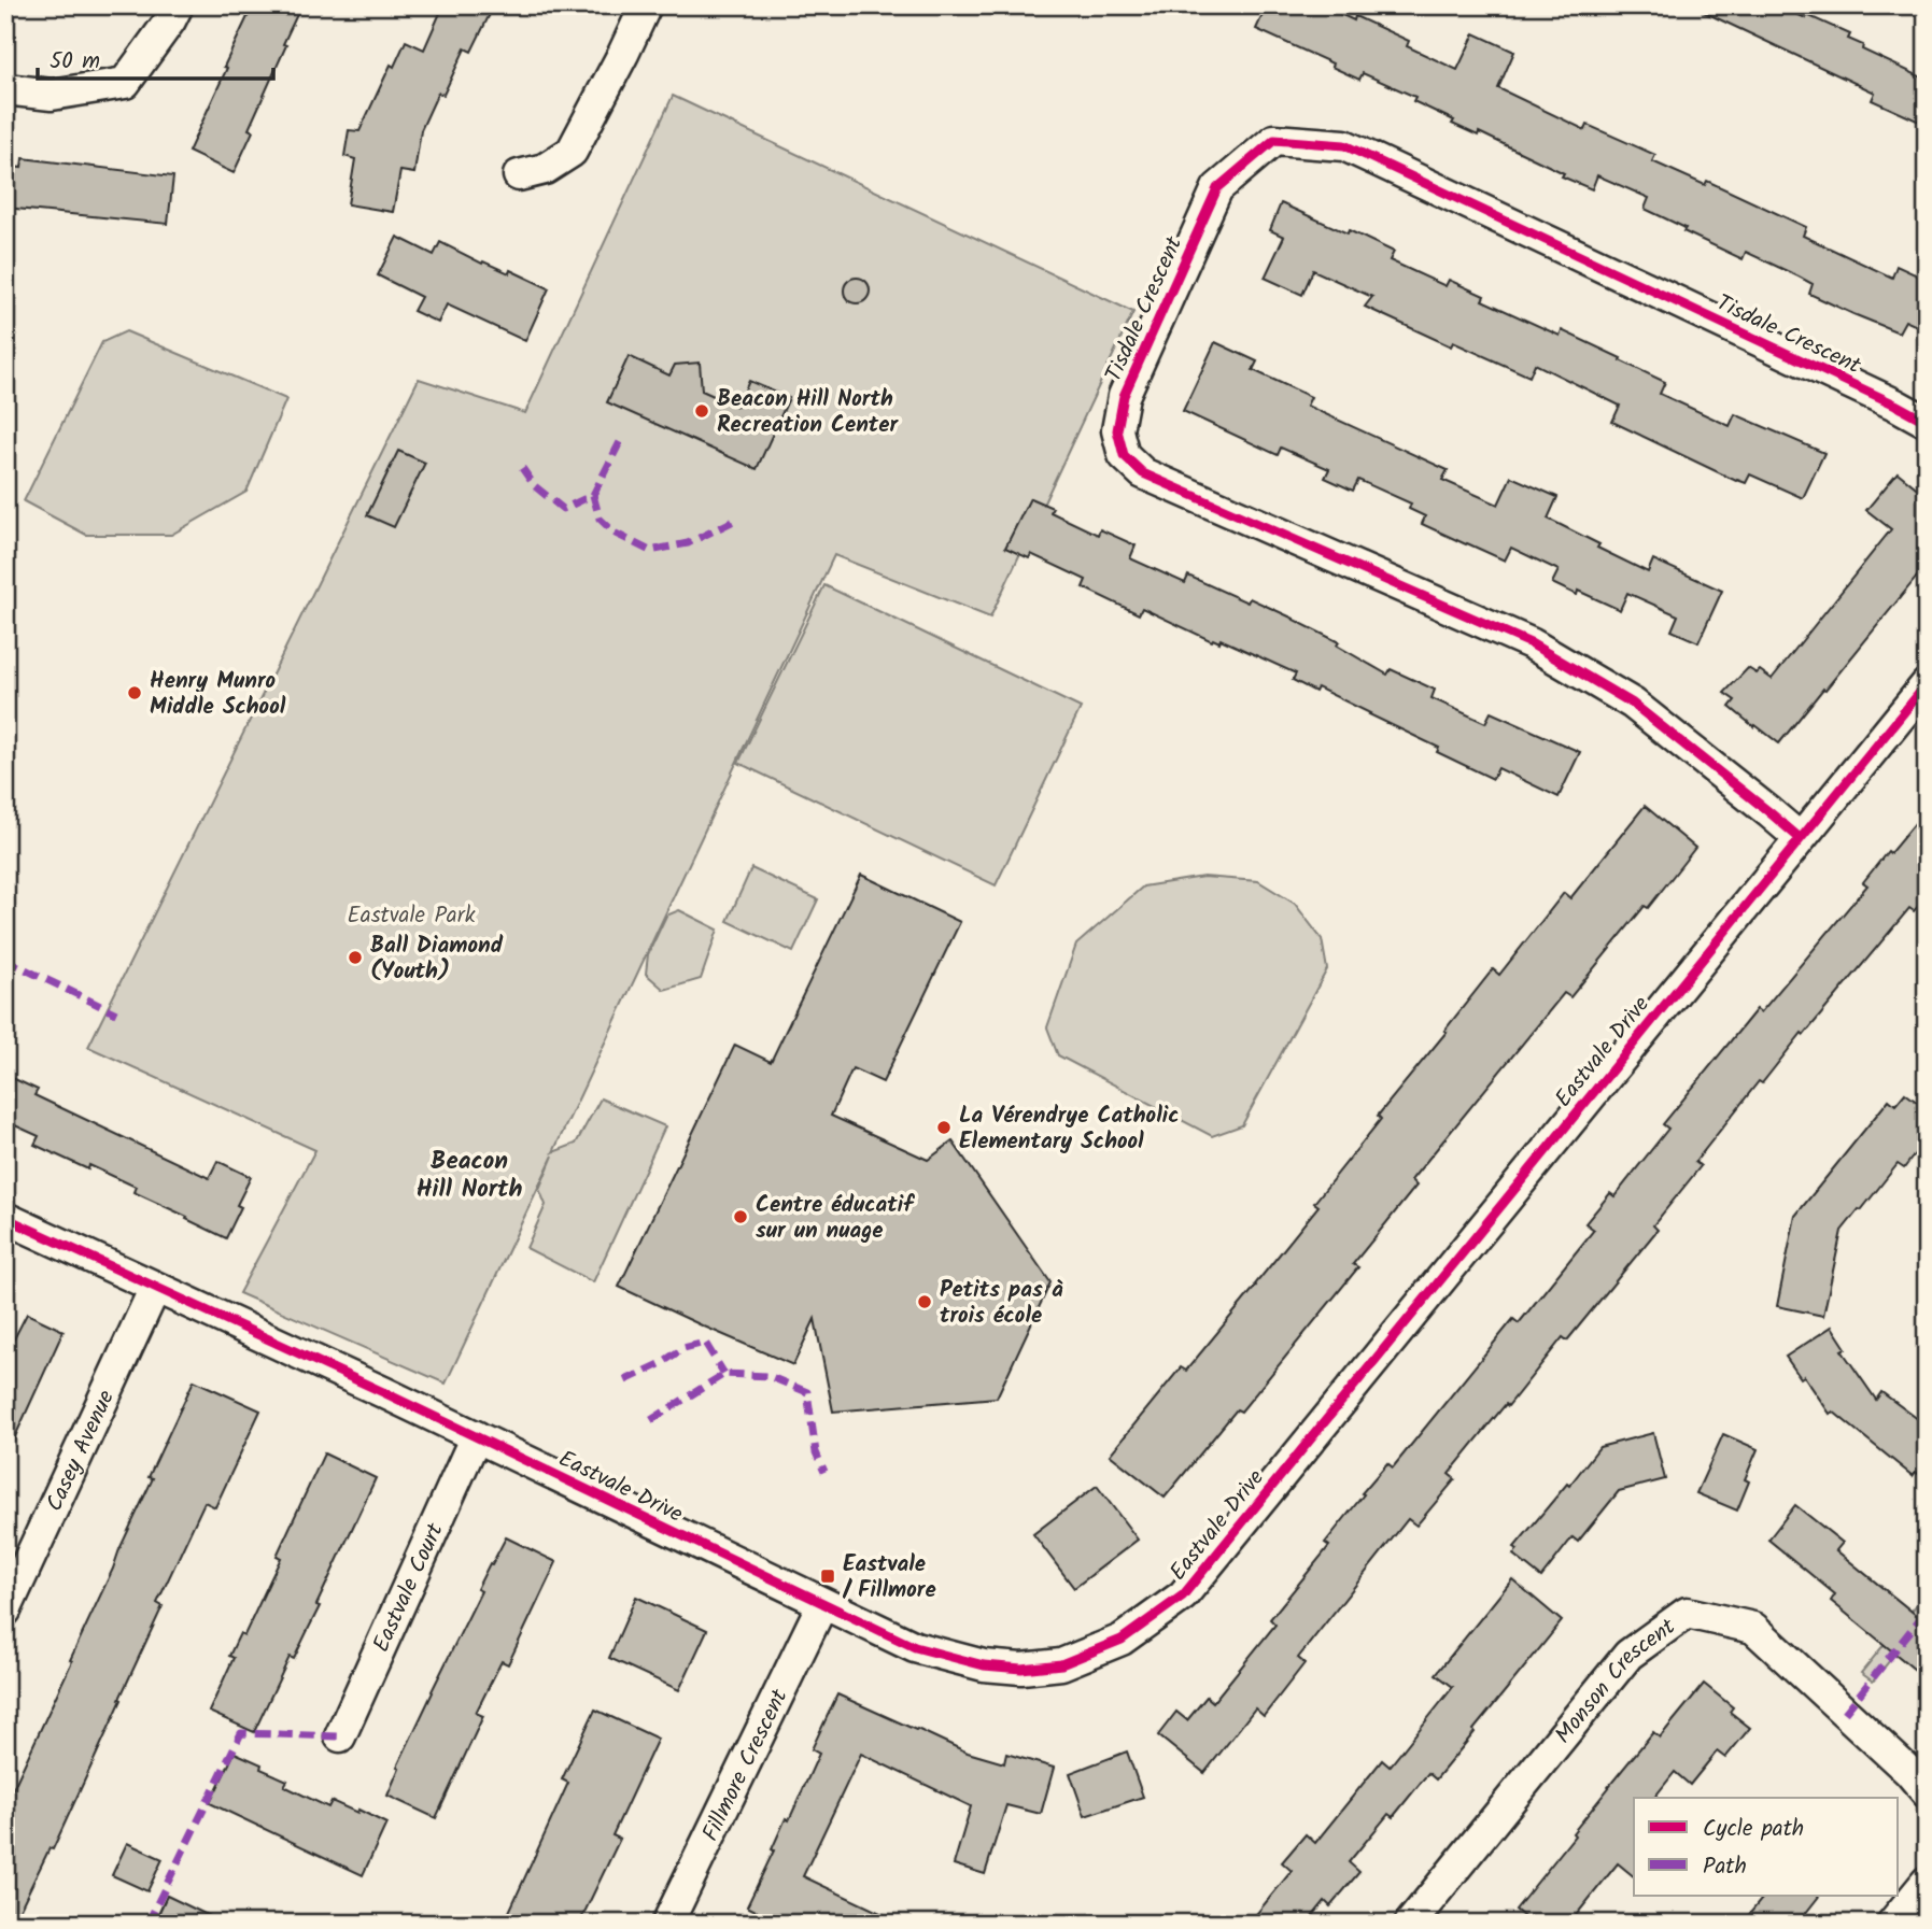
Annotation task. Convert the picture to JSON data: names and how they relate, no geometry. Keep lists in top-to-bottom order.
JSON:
{
  "streets": {
    "street": [
      "Tisdale Crescent",
      "Eastvale Drive",
      "Casey Avenue",
      "Eastvale Court",
      "Monson Crescent",
      "Fillmore Crescent"
    ]
  },
  "crossings": [
    ["Tisdale Crescent", "Eastvale Drive"],
    ["Eastvale Drive", "Casey Avenue"],
    ["Eastvale Drive", "Eastvale Court"],
    ["Eastvale Drive", "Fillmore Crescent"]
  ],
  "districts": ["Beacon Hill North"],
  "parks": ["Eastvale Park"],
  "places": {
    "other": [
      "Beacon Hill North Recreation Center",
      "Henry Munro Middle School",
      "Ball Diamond (Youth)",
      "La Vérendrye Catholic Elementary School",
      "Centre éducatif sur un nuage",
      "Petits pas à trois école"
    ],
    "transit": ["Eastvale / Fillmore"]
  },
  "legend": ["Cycle path", "Path"],
  "scale_bar": "50 m"
}
